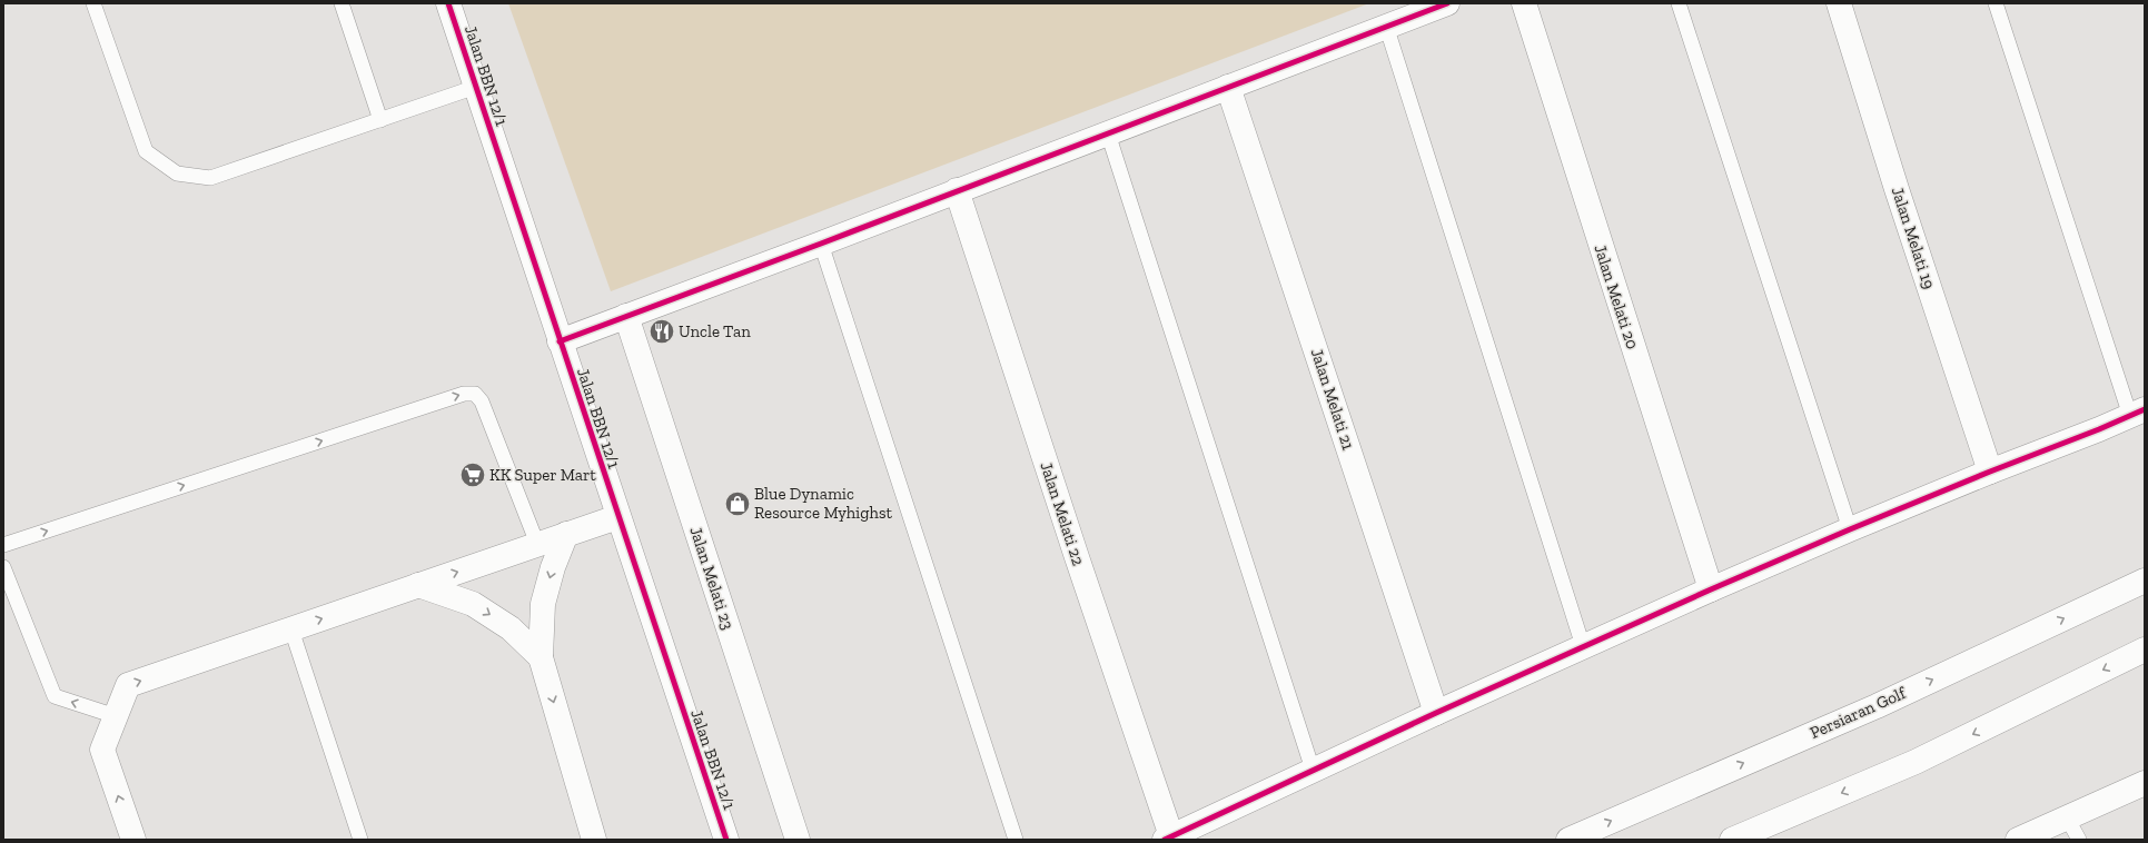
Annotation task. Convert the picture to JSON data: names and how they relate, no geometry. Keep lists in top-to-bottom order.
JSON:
{
  "streets": {
    "street": [
      "Jalan BBN 12/1",
      "Jalan Melati 19",
      "Jalan Melati 20",
      "Jalan Melati 21",
      "Jalan Melati 22",
      "Jalan Melati 23",
      "Persiaran Golf"
    ]
  },
  "places": {
    "restaurant": ["Uncle Tan"],
    "supermarket": ["KK Super Mart"],
    "shop": ["Blue Dynamic Resource Myhighst"]
  }
}
